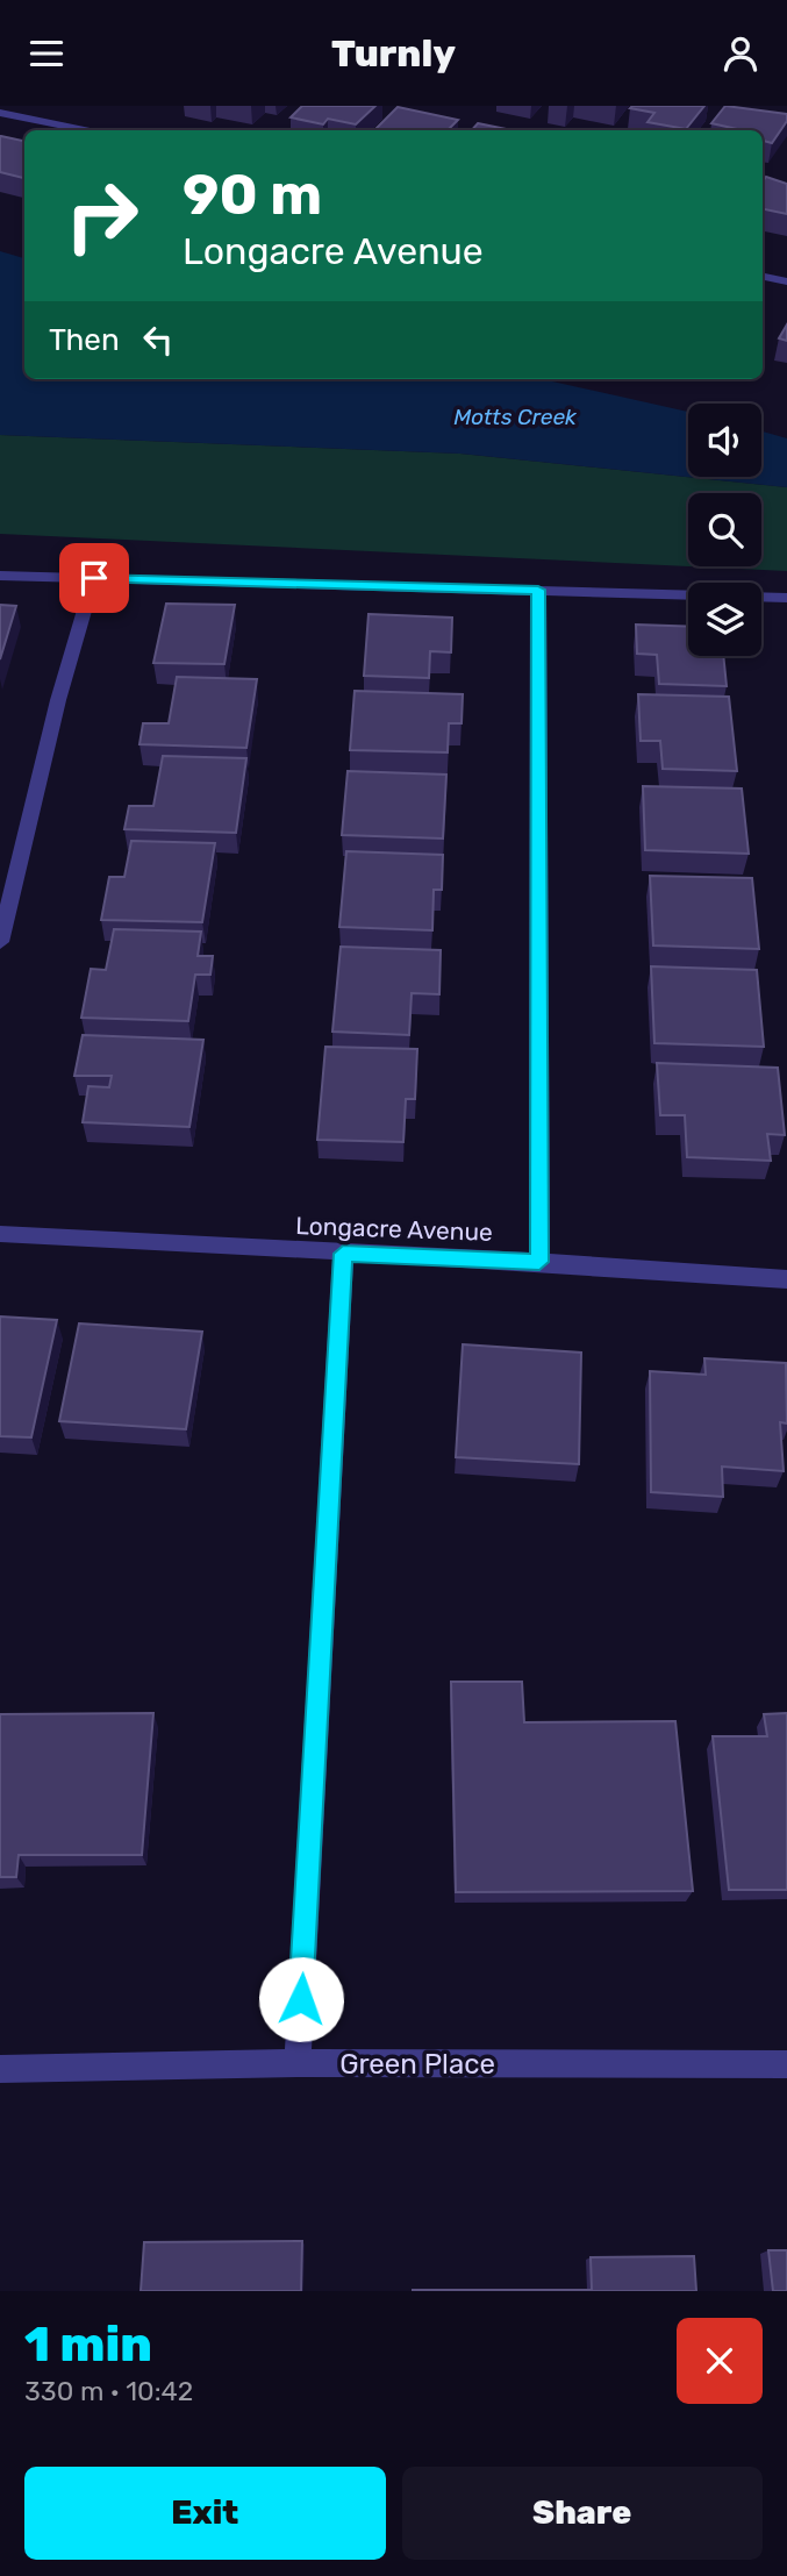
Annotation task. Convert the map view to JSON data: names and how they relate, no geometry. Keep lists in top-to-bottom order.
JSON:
{
  "streets": {
    "street": ["Longacre Avenue", "Green Place"]
  },
  "water": ["Motts Creek"],
  "page": {
    "header": "Turnly",
    "turn": ["90 m", "Longacre Avenue"],
    "then": "Then",
    "heading": ["1 min", "330 m · 10:42"],
    "buttons": ["Exit", "Share"]
  }
}
